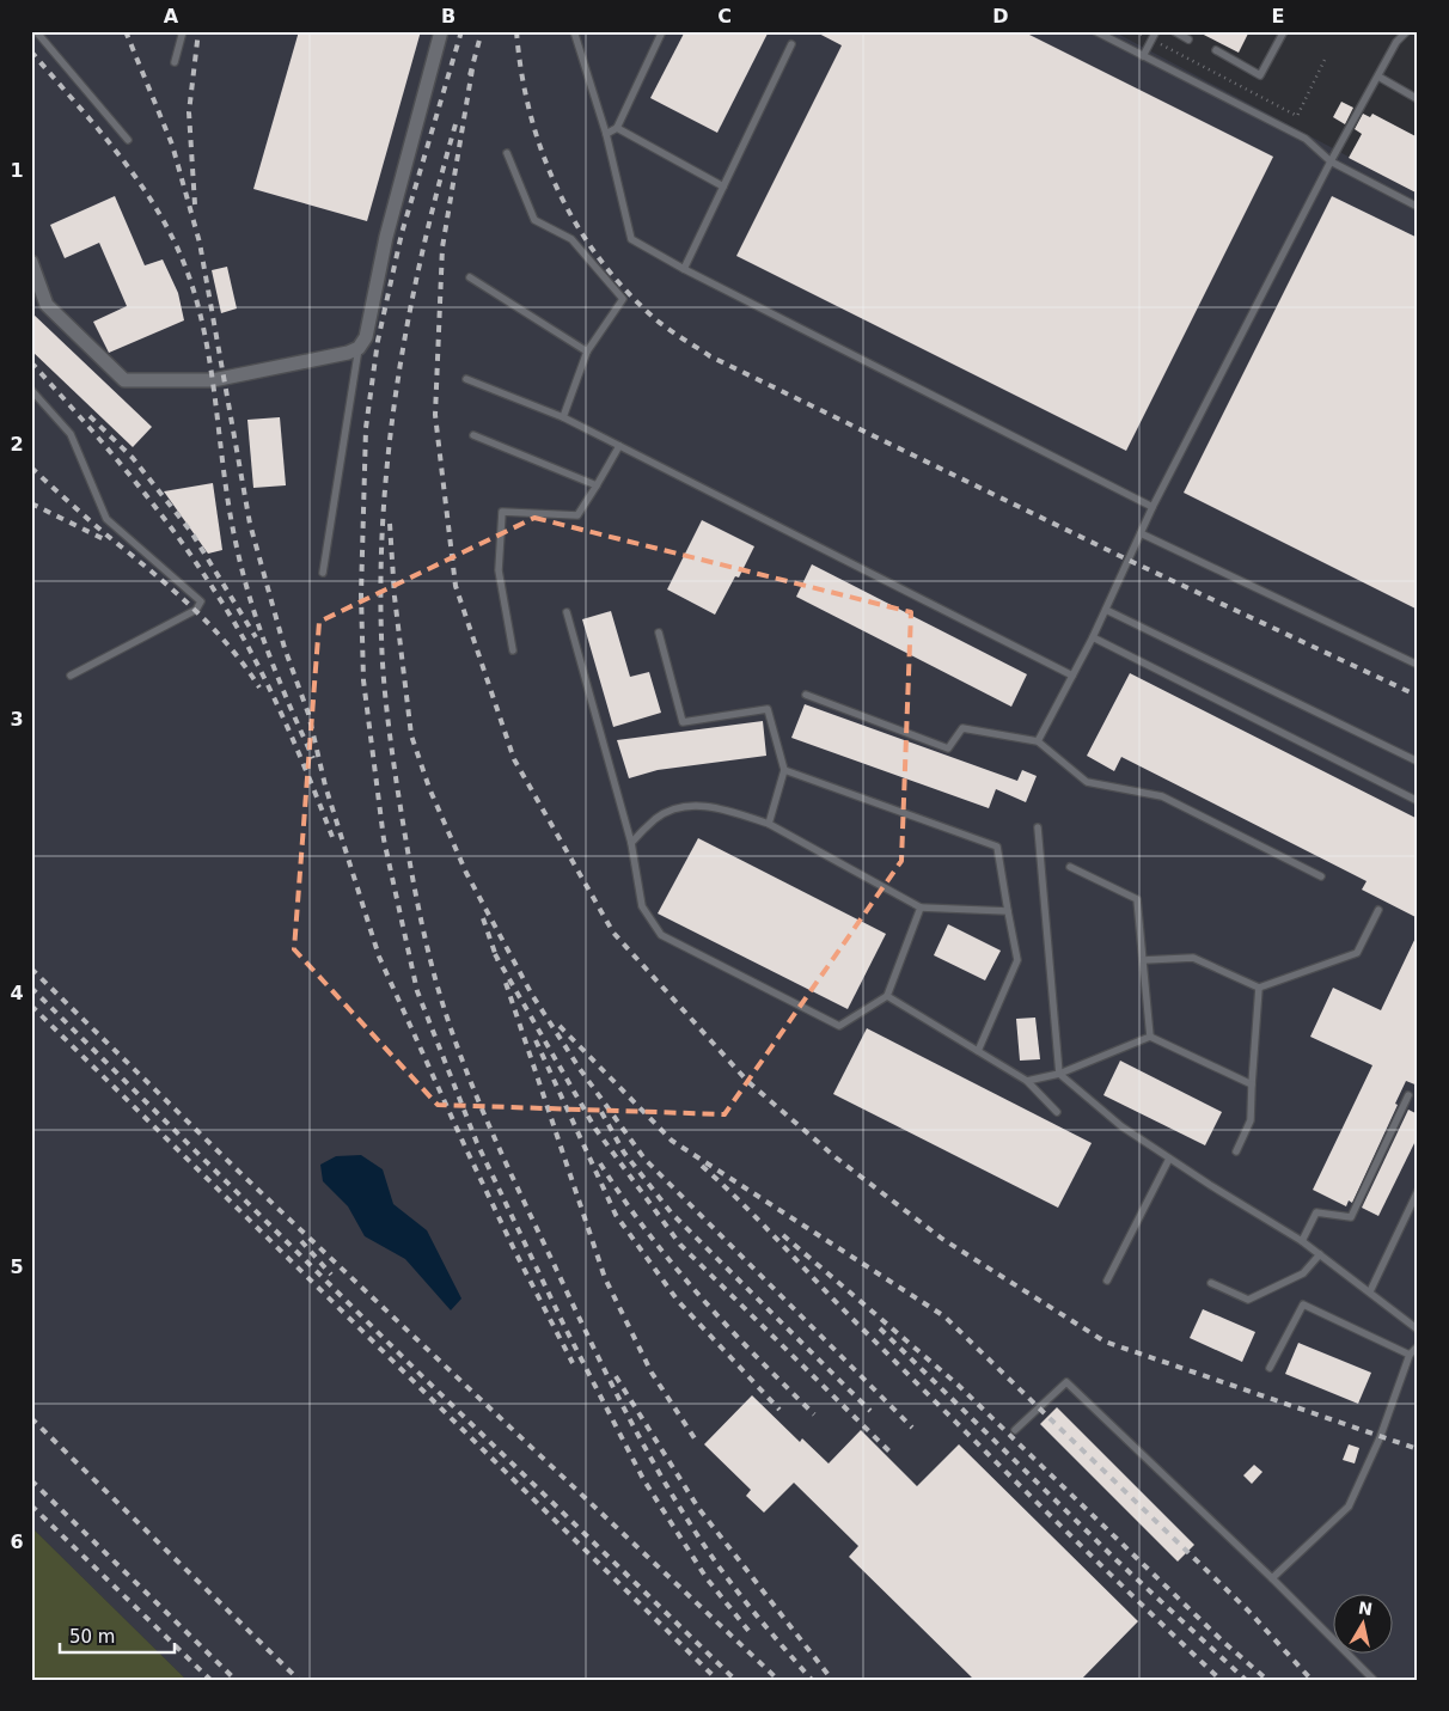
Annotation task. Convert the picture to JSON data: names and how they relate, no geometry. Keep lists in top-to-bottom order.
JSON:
{
  "scale_bar": "50 m",
  "north": "top",
  "grid": {
    "columns": [
      "A",
      "B",
      "C",
      "D",
      "E"
    ],
    "rows": [
      "1",
      "2",
      "3",
      "4",
      "5",
      "6"
    ]
  }
}
